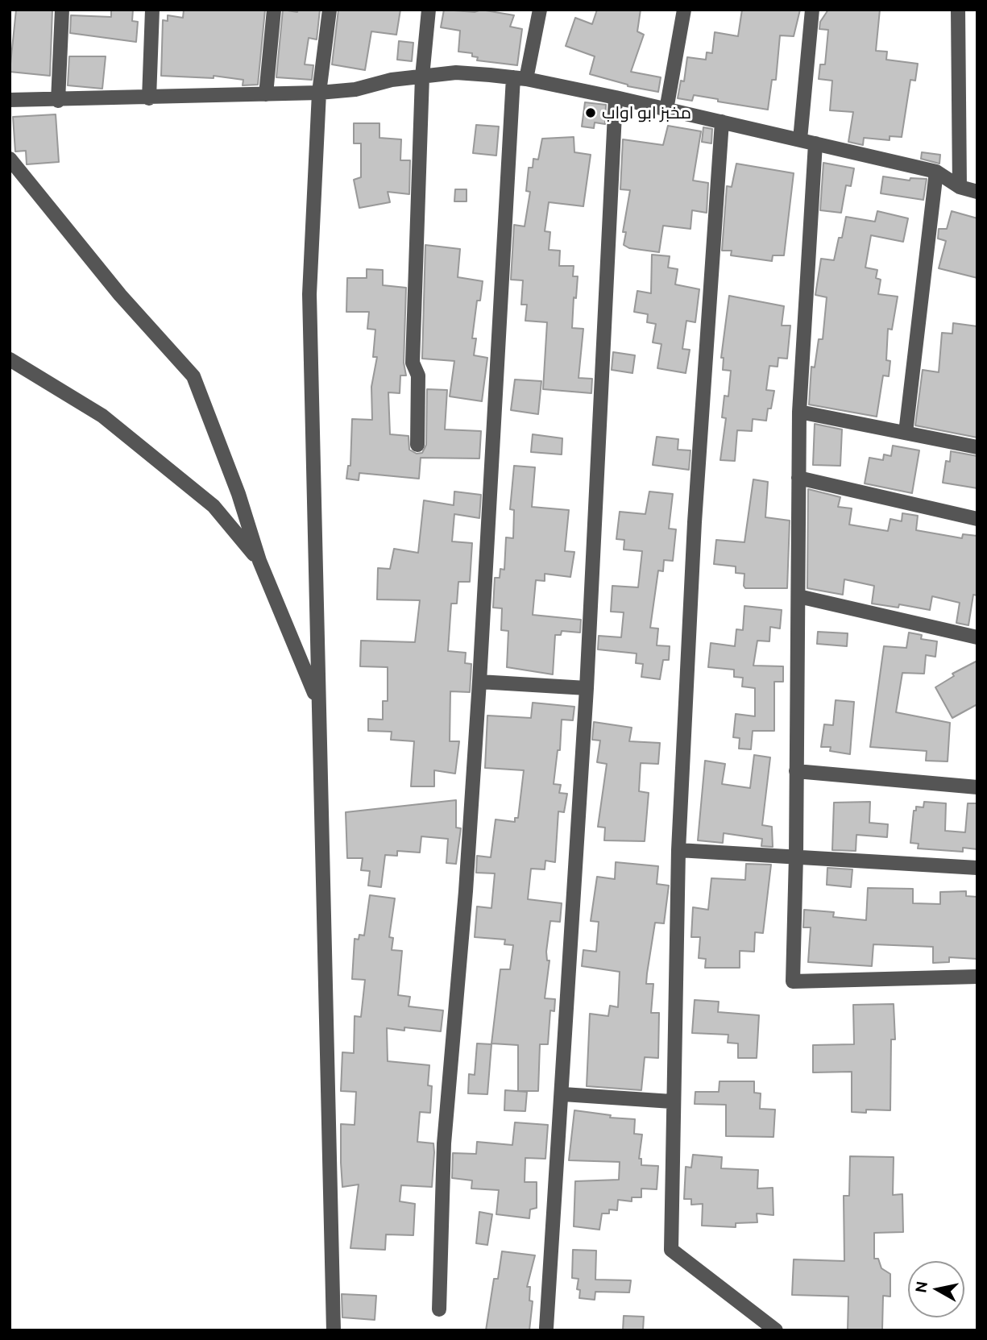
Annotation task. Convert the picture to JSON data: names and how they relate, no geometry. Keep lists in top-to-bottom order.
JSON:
{
  "places": ["مخبز ابو اواب"],
  "north": "left"
}
